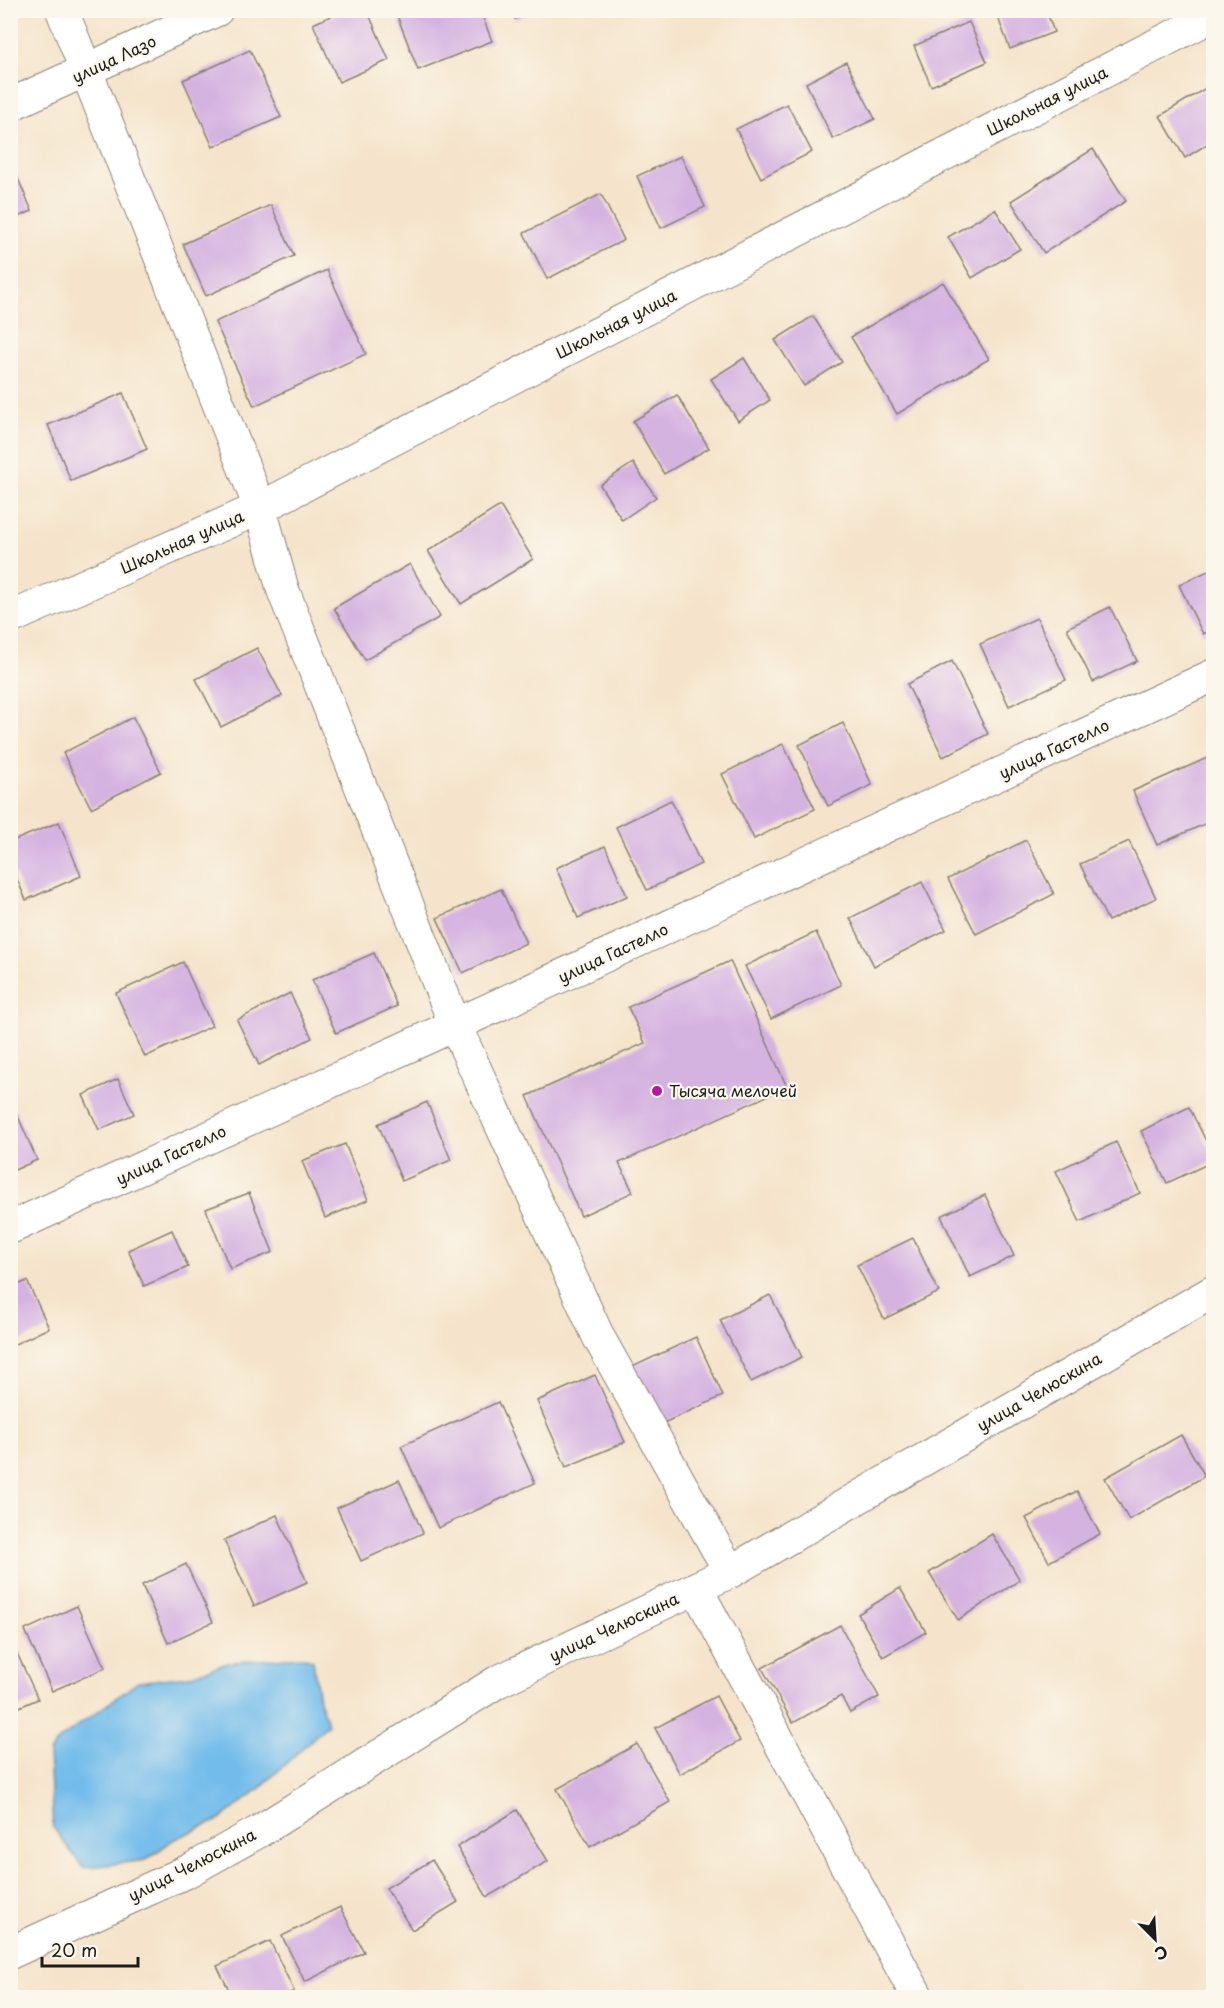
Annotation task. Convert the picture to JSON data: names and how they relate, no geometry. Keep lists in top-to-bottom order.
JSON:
{
  "streets": {
    "street": [
      "улица Лазо",
      "Школьная улица",
      "улица Гастелло",
      "улица Челюскина"
    ]
  },
  "places": ["Тысяча мелочей"],
  "scale_bar": "20 m",
  "north": "bottom right"
}
